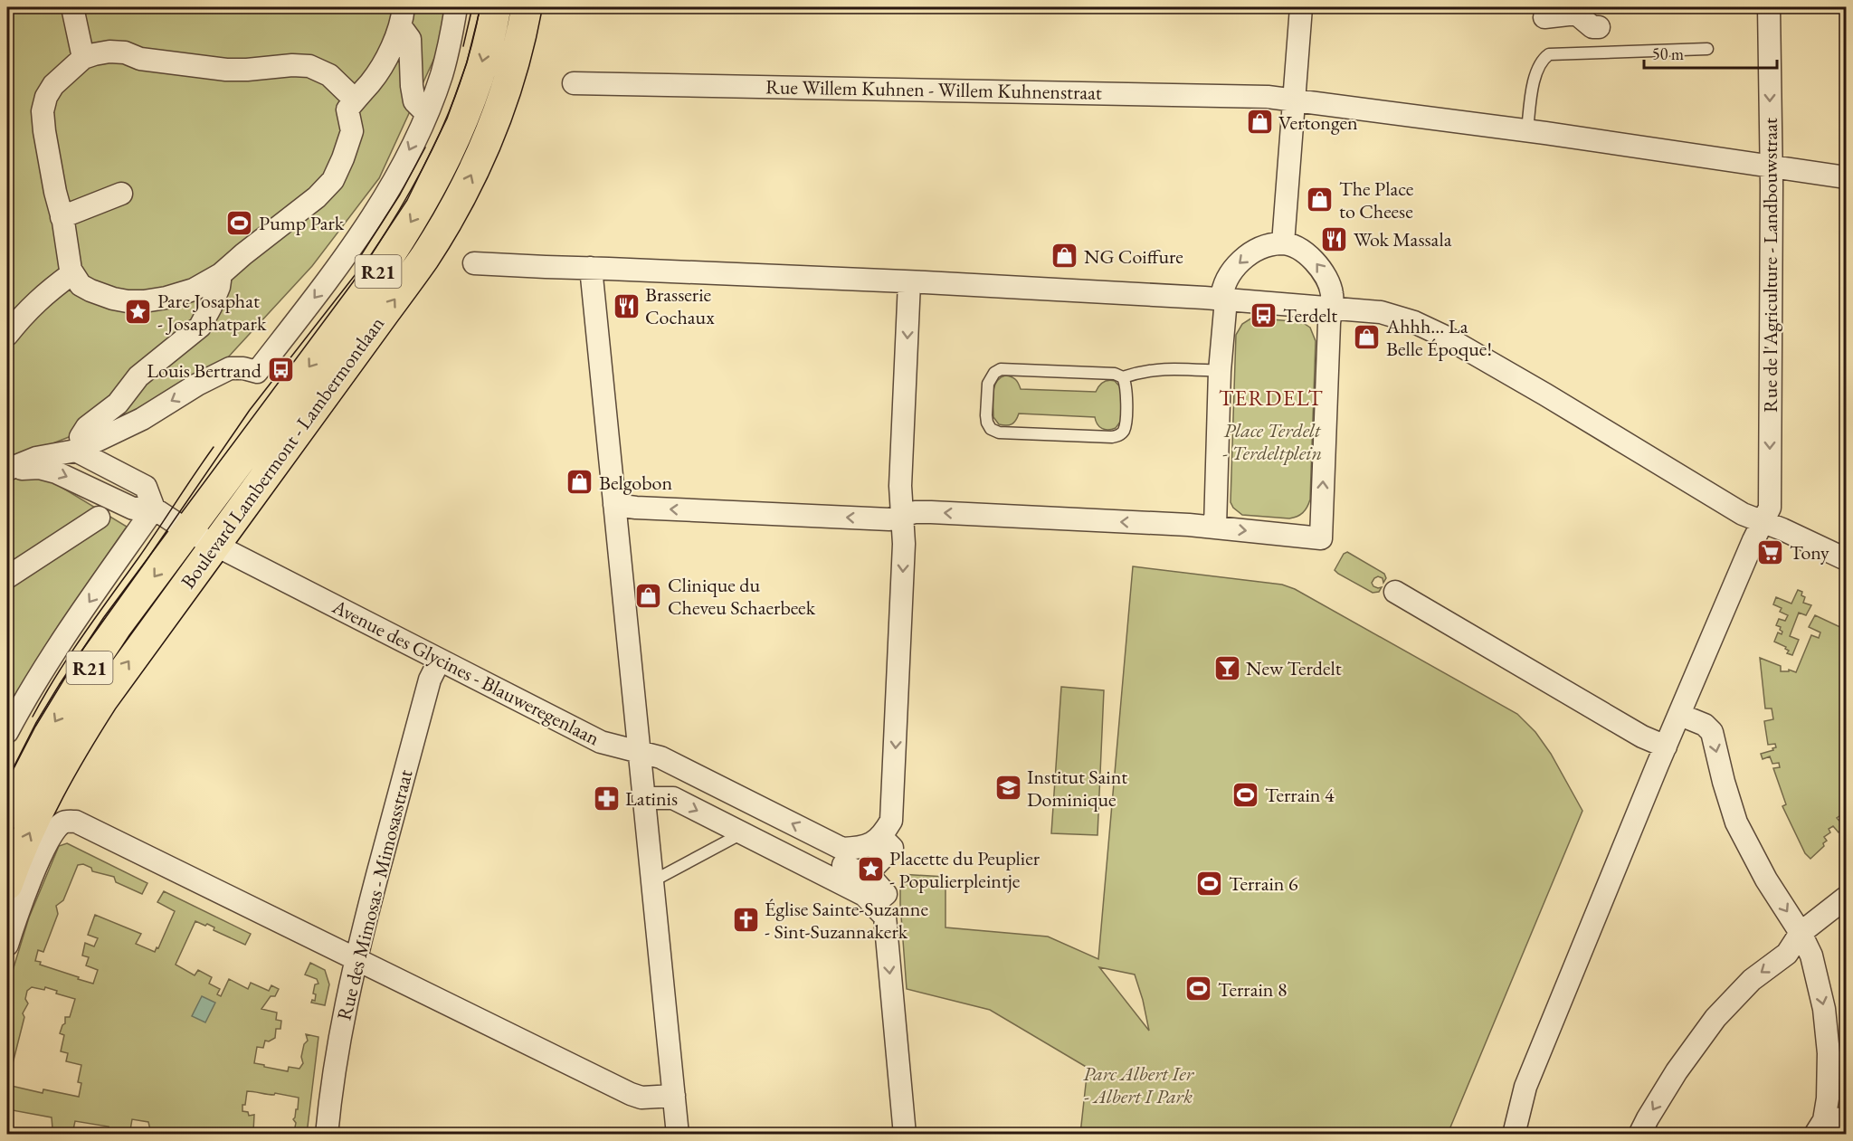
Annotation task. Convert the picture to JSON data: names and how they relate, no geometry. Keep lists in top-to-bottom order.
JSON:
{
  "streets": {
    "main road": ["R21", "Boulevard Lambermont - Lambermontlaan"],
    "street": [
      "Rue Willem Kuhnen - Willem Kuhnenstraat",
      "Rue de l'Agriculture - Landbouwstraat",
      "Avenue des Glycines - Blauweregenlaan",
      "Rue des Mimosas - Mimosasstraat"
    ]
  },
  "crossings": [
    ["Rue Willem Kuhnen - Willem Kuhnenstraat", "Rue de l'Agriculture - Landbouwstraat"],
    ["Boulevard Lambermont - Lambermontlaan", "Avenue des Glycines - Blauweregenlaan"],
    ["Avenue des Glycines - Blauweregenlaan", "Rue des Mimosas - Mimosasstraat"]
  ],
  "one_way": ["Rue de l'Agriculture - Landbouwstraat"],
  "districts": ["TERDELT"],
  "parks": ["Place Terdelt - Terdeltplein", "Parc Albert Ier - Albert I Park"],
  "places": {
    "shop": [
      "Vertongen",
      "The Place to Cheese",
      "NG Coiffure",
      "Ahhh... La Belle Époque!",
      "Belgobon",
      "Clinique du Cheveu Schaerbeek"
    ],
    "sports": [
      "Pump Park",
      "Terrain 4",
      "Terrain 6",
      "Terrain 8"
    ],
    "restaurant": ["Wok Massala", "Brasserie Cochaux"],
    "place": ["Parc Josaphat - Josaphatpark", "Placette du Peuplier - Populierpleintje"],
    "bus stop": ["Terdelt", "Louis Bertrand"],
    "supermarket": ["Tony"],
    "bar": ["New Terdelt"],
    "school or university": ["Institut Saint Dominique"],
    "pharmacy": ["Latinis"],
    "church": ["Église Sainte-Suzanne - Sint-Suzannakerk"]
  },
  "scale_bar": "50 m"
}
